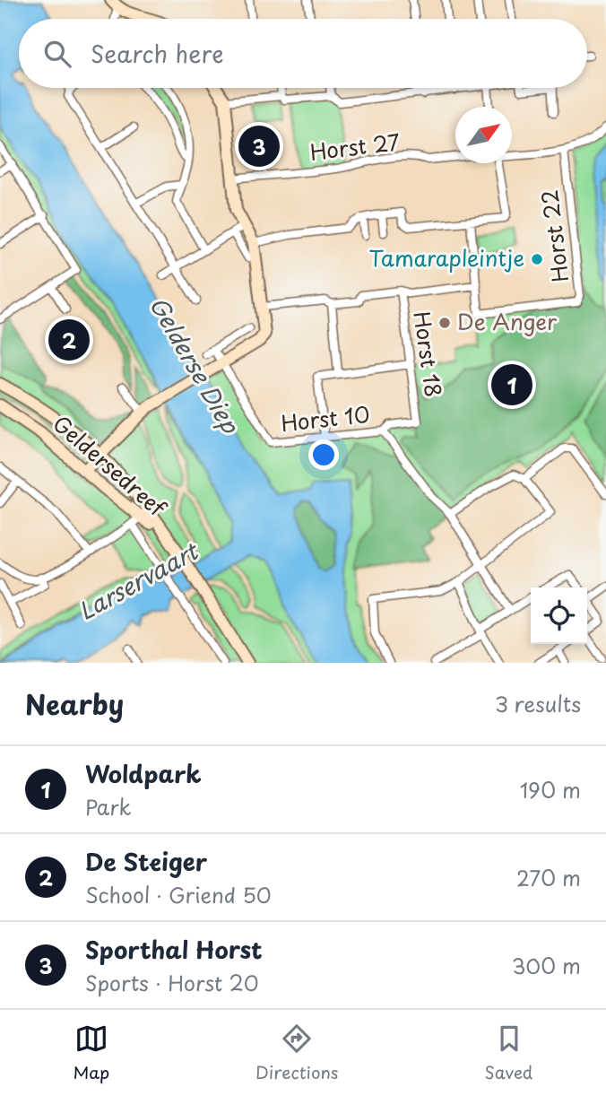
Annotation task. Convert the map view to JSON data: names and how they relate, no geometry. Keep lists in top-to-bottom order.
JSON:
{
  "streets": {
    "main road": ["Geldersedreef"],
    "street": [
      "Horst 27",
      "Horst 22",
      "Horst 18",
      "Horst 10"
    ]
  },
  "crossings": [
    ["Horst 18", "Horst 10"]
  ],
  "water": ["Gelderse Diep", "Larservaart"],
  "places": ["Tamarapleintje", "De Anger"],
  "north": "top right",
  "page": {
    "search": "Search here",
    "pins": ["3", "2", "1"],
    "heading": ["Nearby", "3 results"],
    "list": [
      {
        "mark": "1",
        "name": "Woldpark",
        "note": "Park",
        "value": "190 m"
      },
      {
        "mark": "2",
        "name": "De Steiger",
        "note": "School · Griend 50",
        "value": "270 m"
      },
      {
        "mark": "3",
        "name": "Sporthal Horst",
        "note": "Sports · Horst 20",
        "value": "300 m"
      }
    ],
    "nav": ["Map", "Directions", "Saved"]
  }
}
